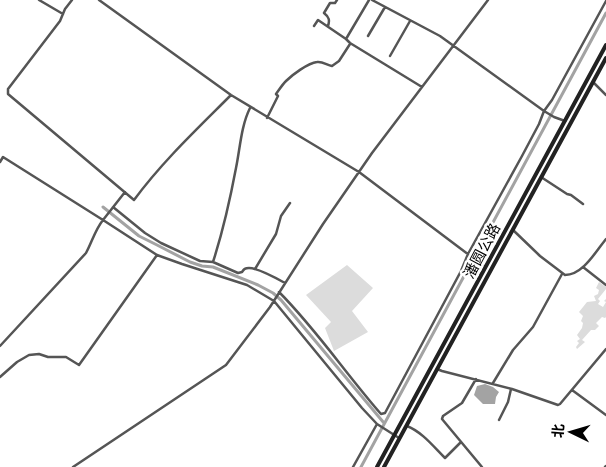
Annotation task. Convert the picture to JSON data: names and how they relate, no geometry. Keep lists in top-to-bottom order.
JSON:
{
  "streets": {
    "main road": ["潘圆公路"]
  },
  "north": "left"
}
